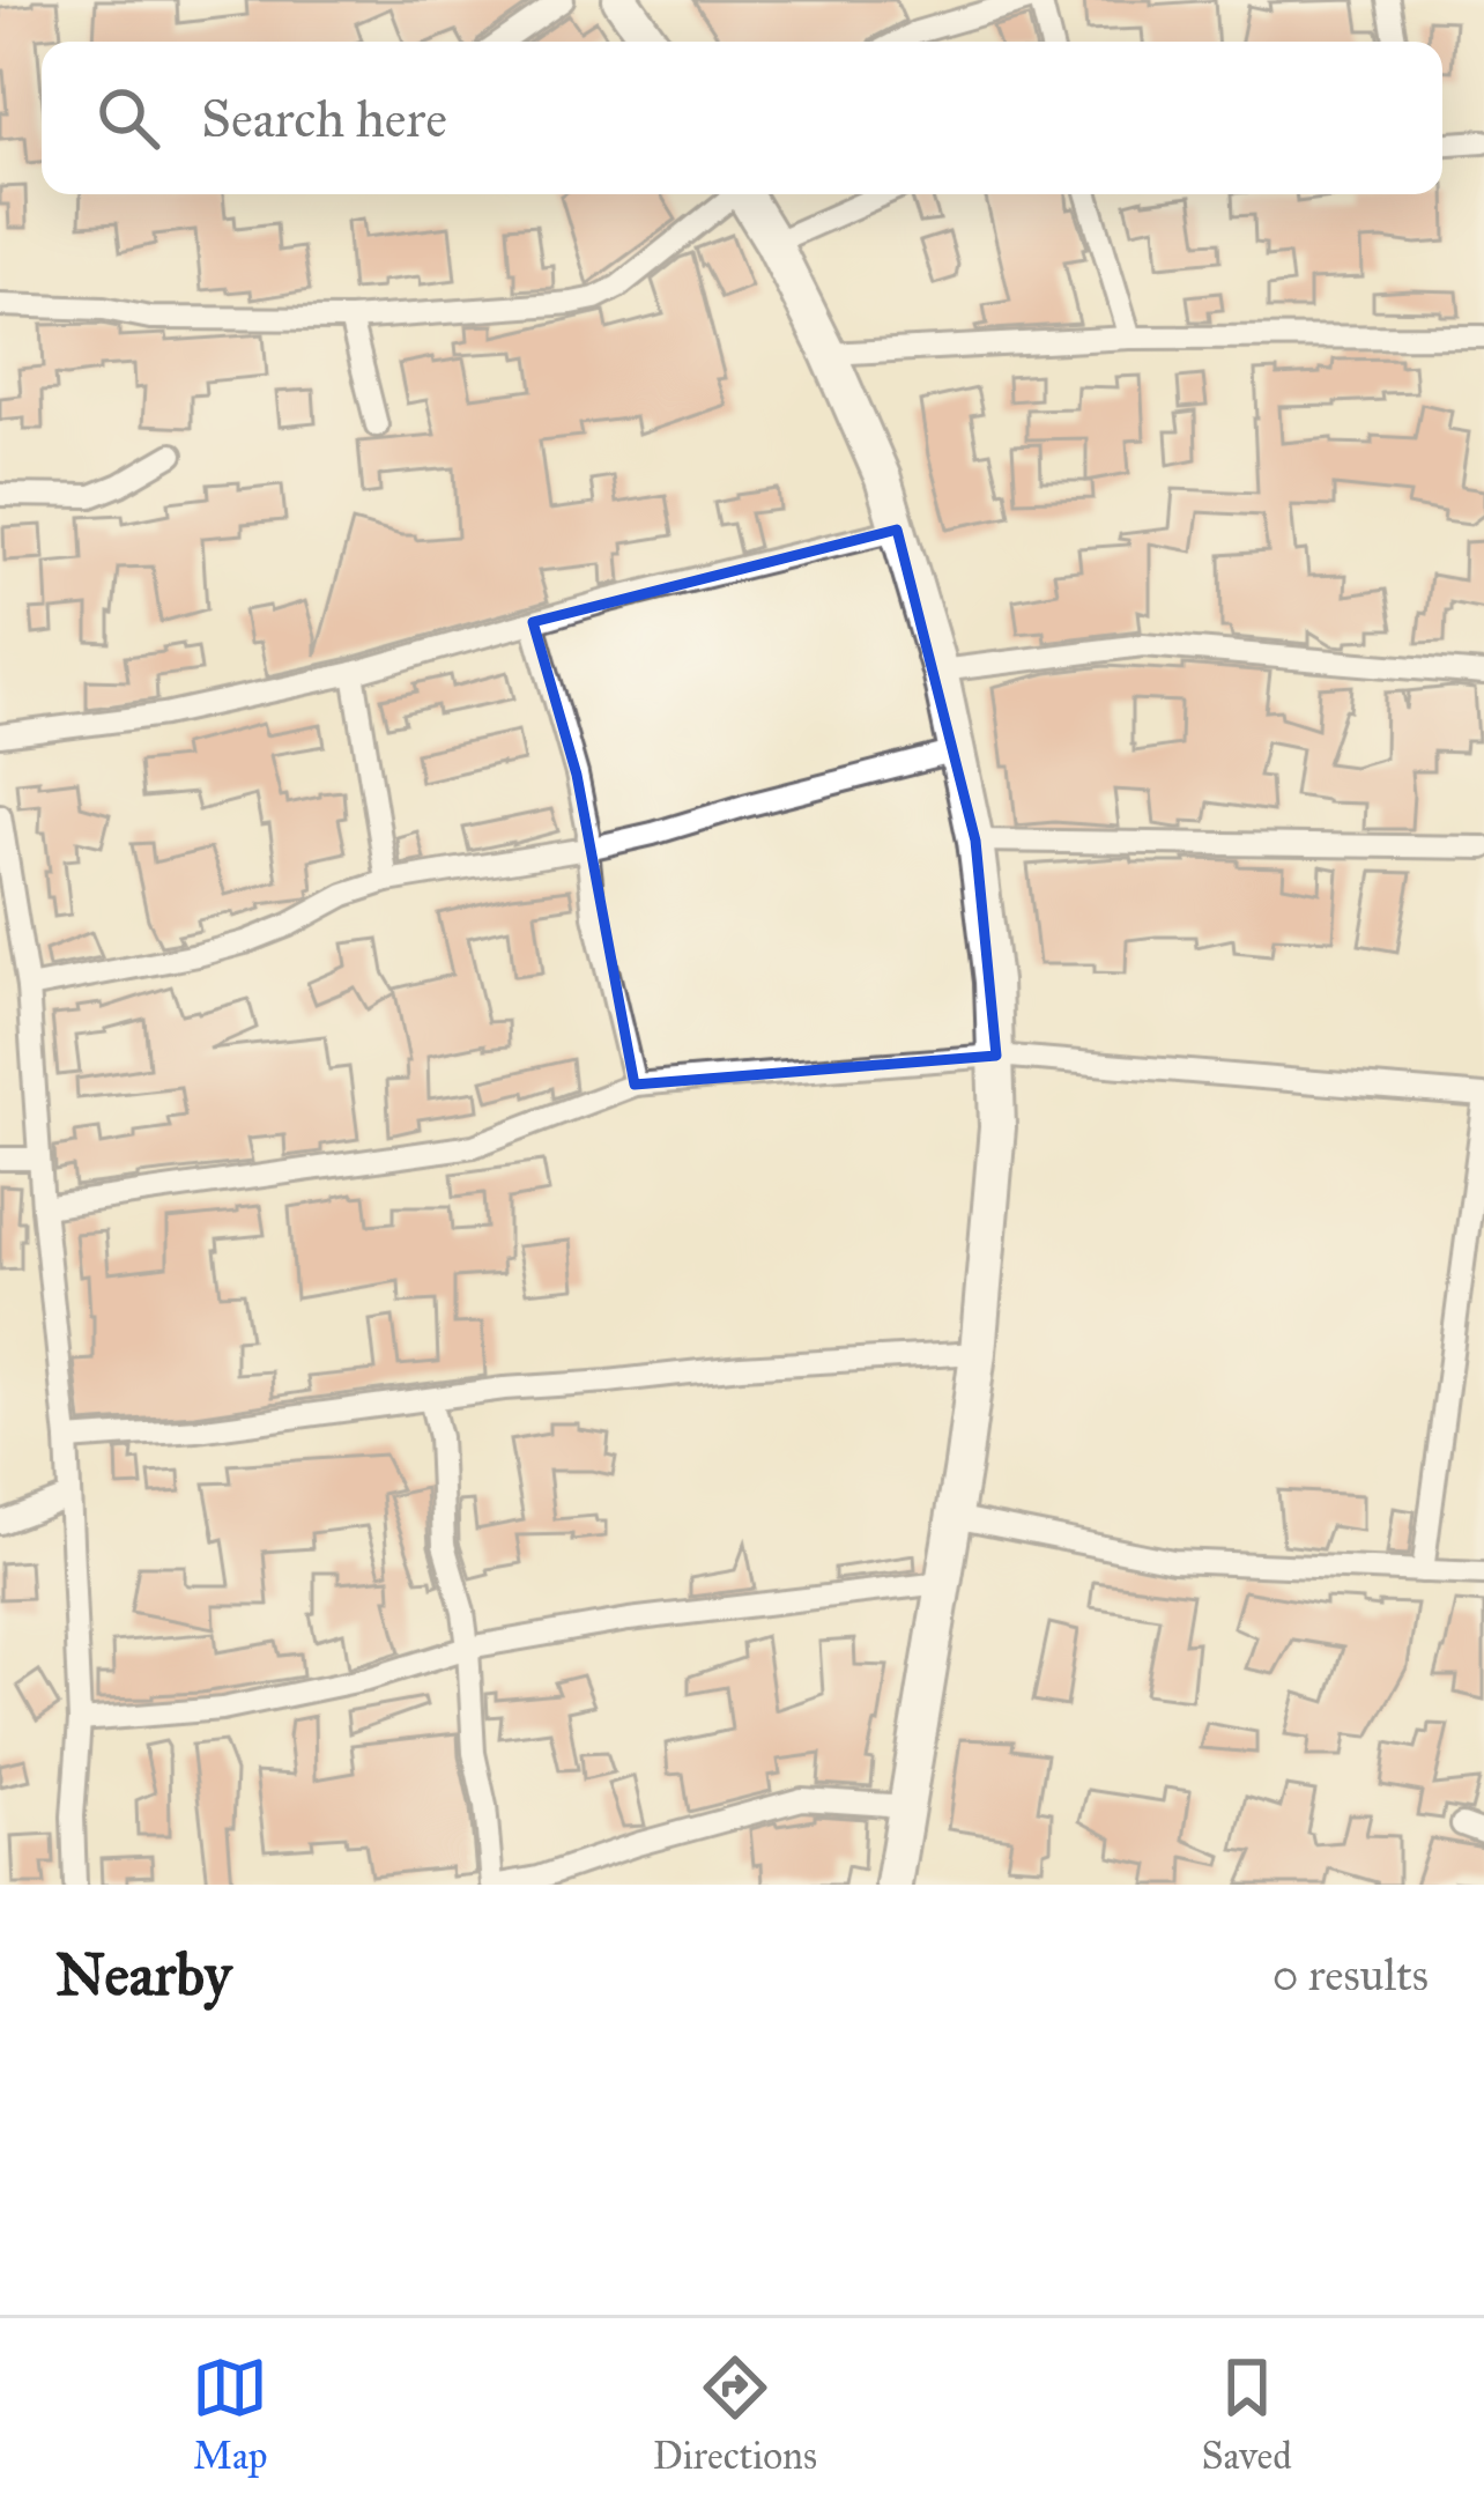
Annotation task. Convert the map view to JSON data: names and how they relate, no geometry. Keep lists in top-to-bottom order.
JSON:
{
  "page": {
    "search": "Search here",
    "heading": ["Nearby", "0 results"],
    "nav": ["Map", "Directions", "Saved"]
  }
}
